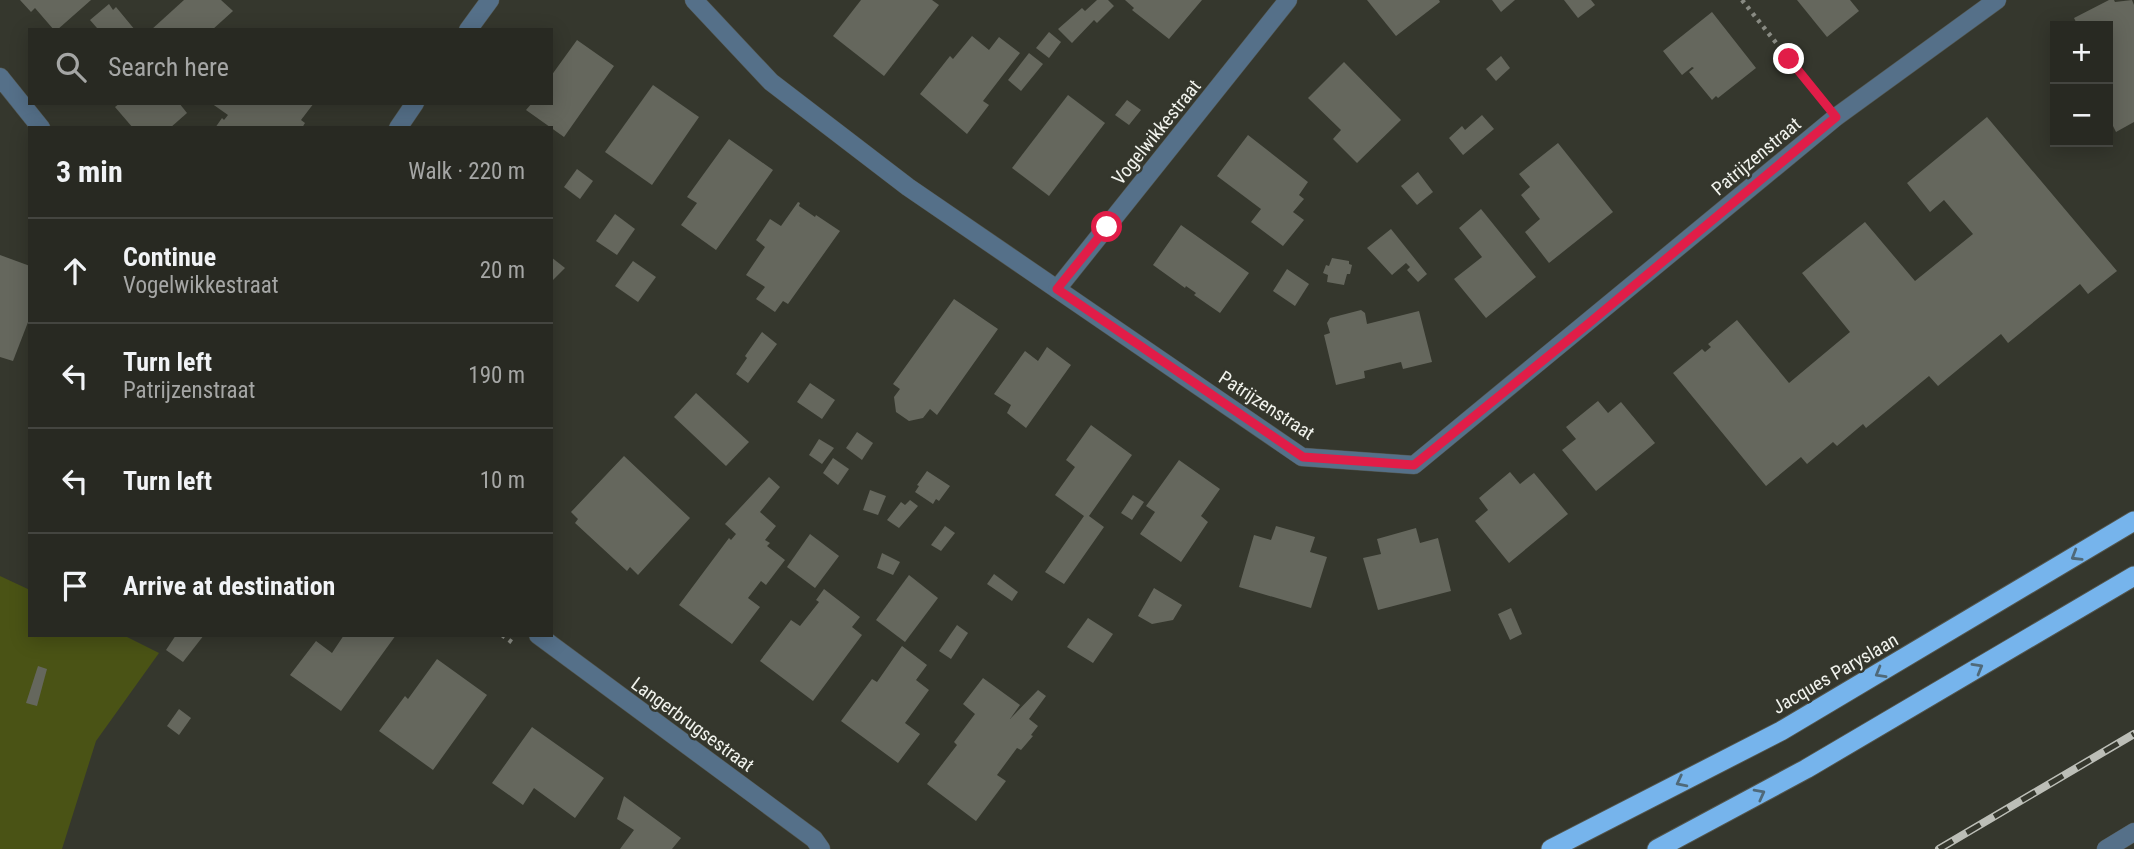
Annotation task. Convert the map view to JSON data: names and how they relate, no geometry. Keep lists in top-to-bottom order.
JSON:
{
  "streets": {
    "highway": ["Jacques Paryslaan"],
    "street": ["Vogelwikkestraat", "Patrijzenstraat", "Langerbrugsestraat"]
  },
  "crossings": [
    ["Vogelwikkestraat", "Patrijzenstraat"]
  ],
  "page": {
    "map_buttons": ["+", "−"],
    "search": "Search here",
    "heading": ["3 min", "Walk · 220 m"],
    "list": [
      ["Continue", "Vogelwikkestraat", "20 m"],
      ["Turn left", "Patrijzenstraat", "190 m"],
      ["Turn left", "10 m"],
      "Arrive at destination"
    ]
  }
}
